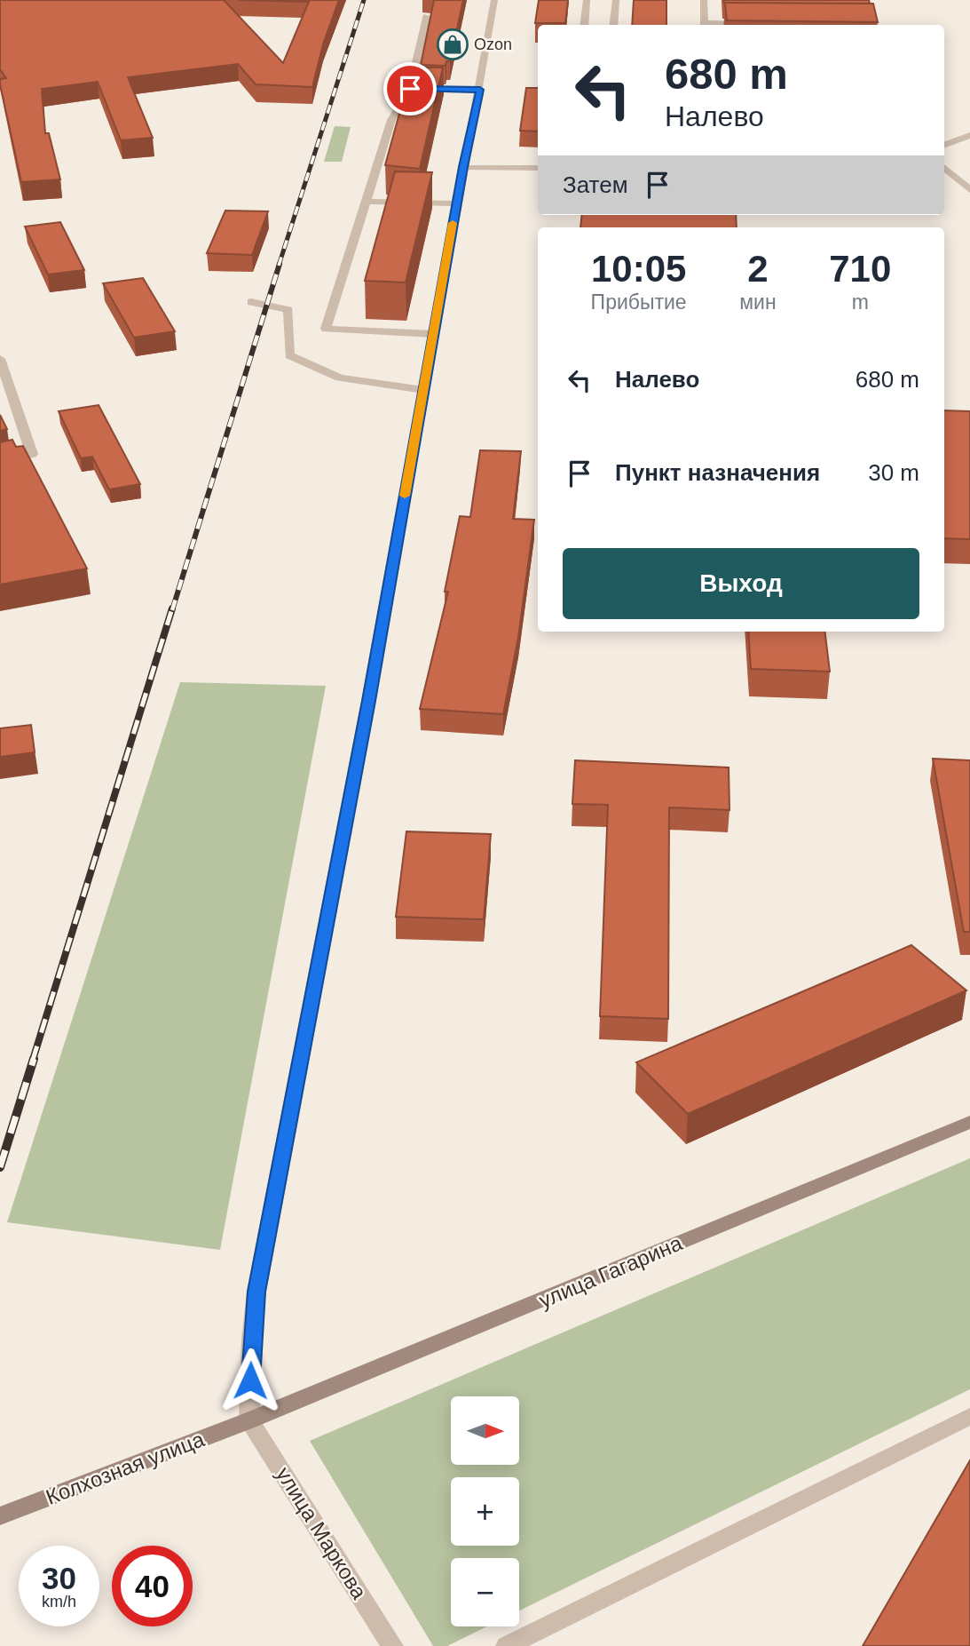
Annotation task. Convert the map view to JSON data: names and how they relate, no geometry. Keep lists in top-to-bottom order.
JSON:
{
  "streets": {
    "main road": ["улица Гагарина", "Колхозная улица"],
    "street": ["улица Маркова"]
  },
  "crossings": [
    ["улица Гагарина", "Колхозная улица"],
    ["улица Гагарина", "улица Маркова"],
    ["Колхозная улица", "улица Маркова"]
  ],
  "places": {
    "shop": ["Ozon"]
  },
  "north": "right",
  "page": {
    "turn": ["680 m", "Налево"],
    "then": "Затем",
    "eta": [
      "10:05",
      "Прибытие",
      "2",
      "мин",
      "710",
      "m"
    ],
    "list": [
      {
        "name": "Налево",
        "value": "680 m"
      },
      {
        "name": "Пункт назначения",
        "value": "30 m"
      }
    ],
    "buttons": "Выход",
    "map_buttons": ["+", "−"],
    "speed": "30 km/h",
    "limit": "40"
  }
}
